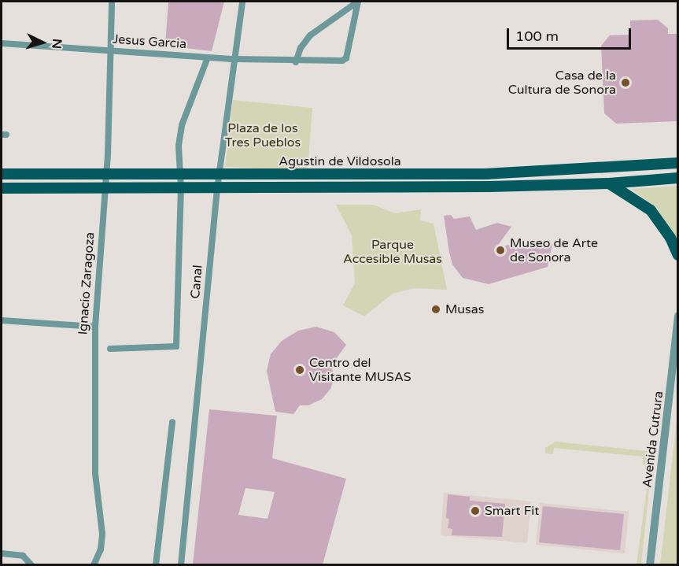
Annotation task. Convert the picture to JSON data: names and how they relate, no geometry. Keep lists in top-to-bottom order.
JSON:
{
  "streets": {
    "main road": ["Agustin de Vildosola"],
    "street": [
      "Jesus Garcia",
      "Canal",
      "Ignacio Zaragoza",
      "Avenida Cutrura"
    ]
  },
  "crossings": [
    ["Jesus Garcia", "Canal"],
    ["Jesus Garcia", "Ignacio Zaragoza"],
    ["Agustin de Vildosola", "Canal"],
    ["Agustin de Vildosola", "Ignacio Zaragoza"]
  ],
  "parks": ["Plaza de los Tres Pueblos", "Parque Accesible Musas"],
  "places": [
    "Casa de la Cultura de Sonora",
    "Museo de Arte de Sonora",
    "Musas",
    "Centro del Visitante MUSAS",
    "Smart Fit"
  ],
  "scale_bar": "100 m",
  "north": "right"
}
